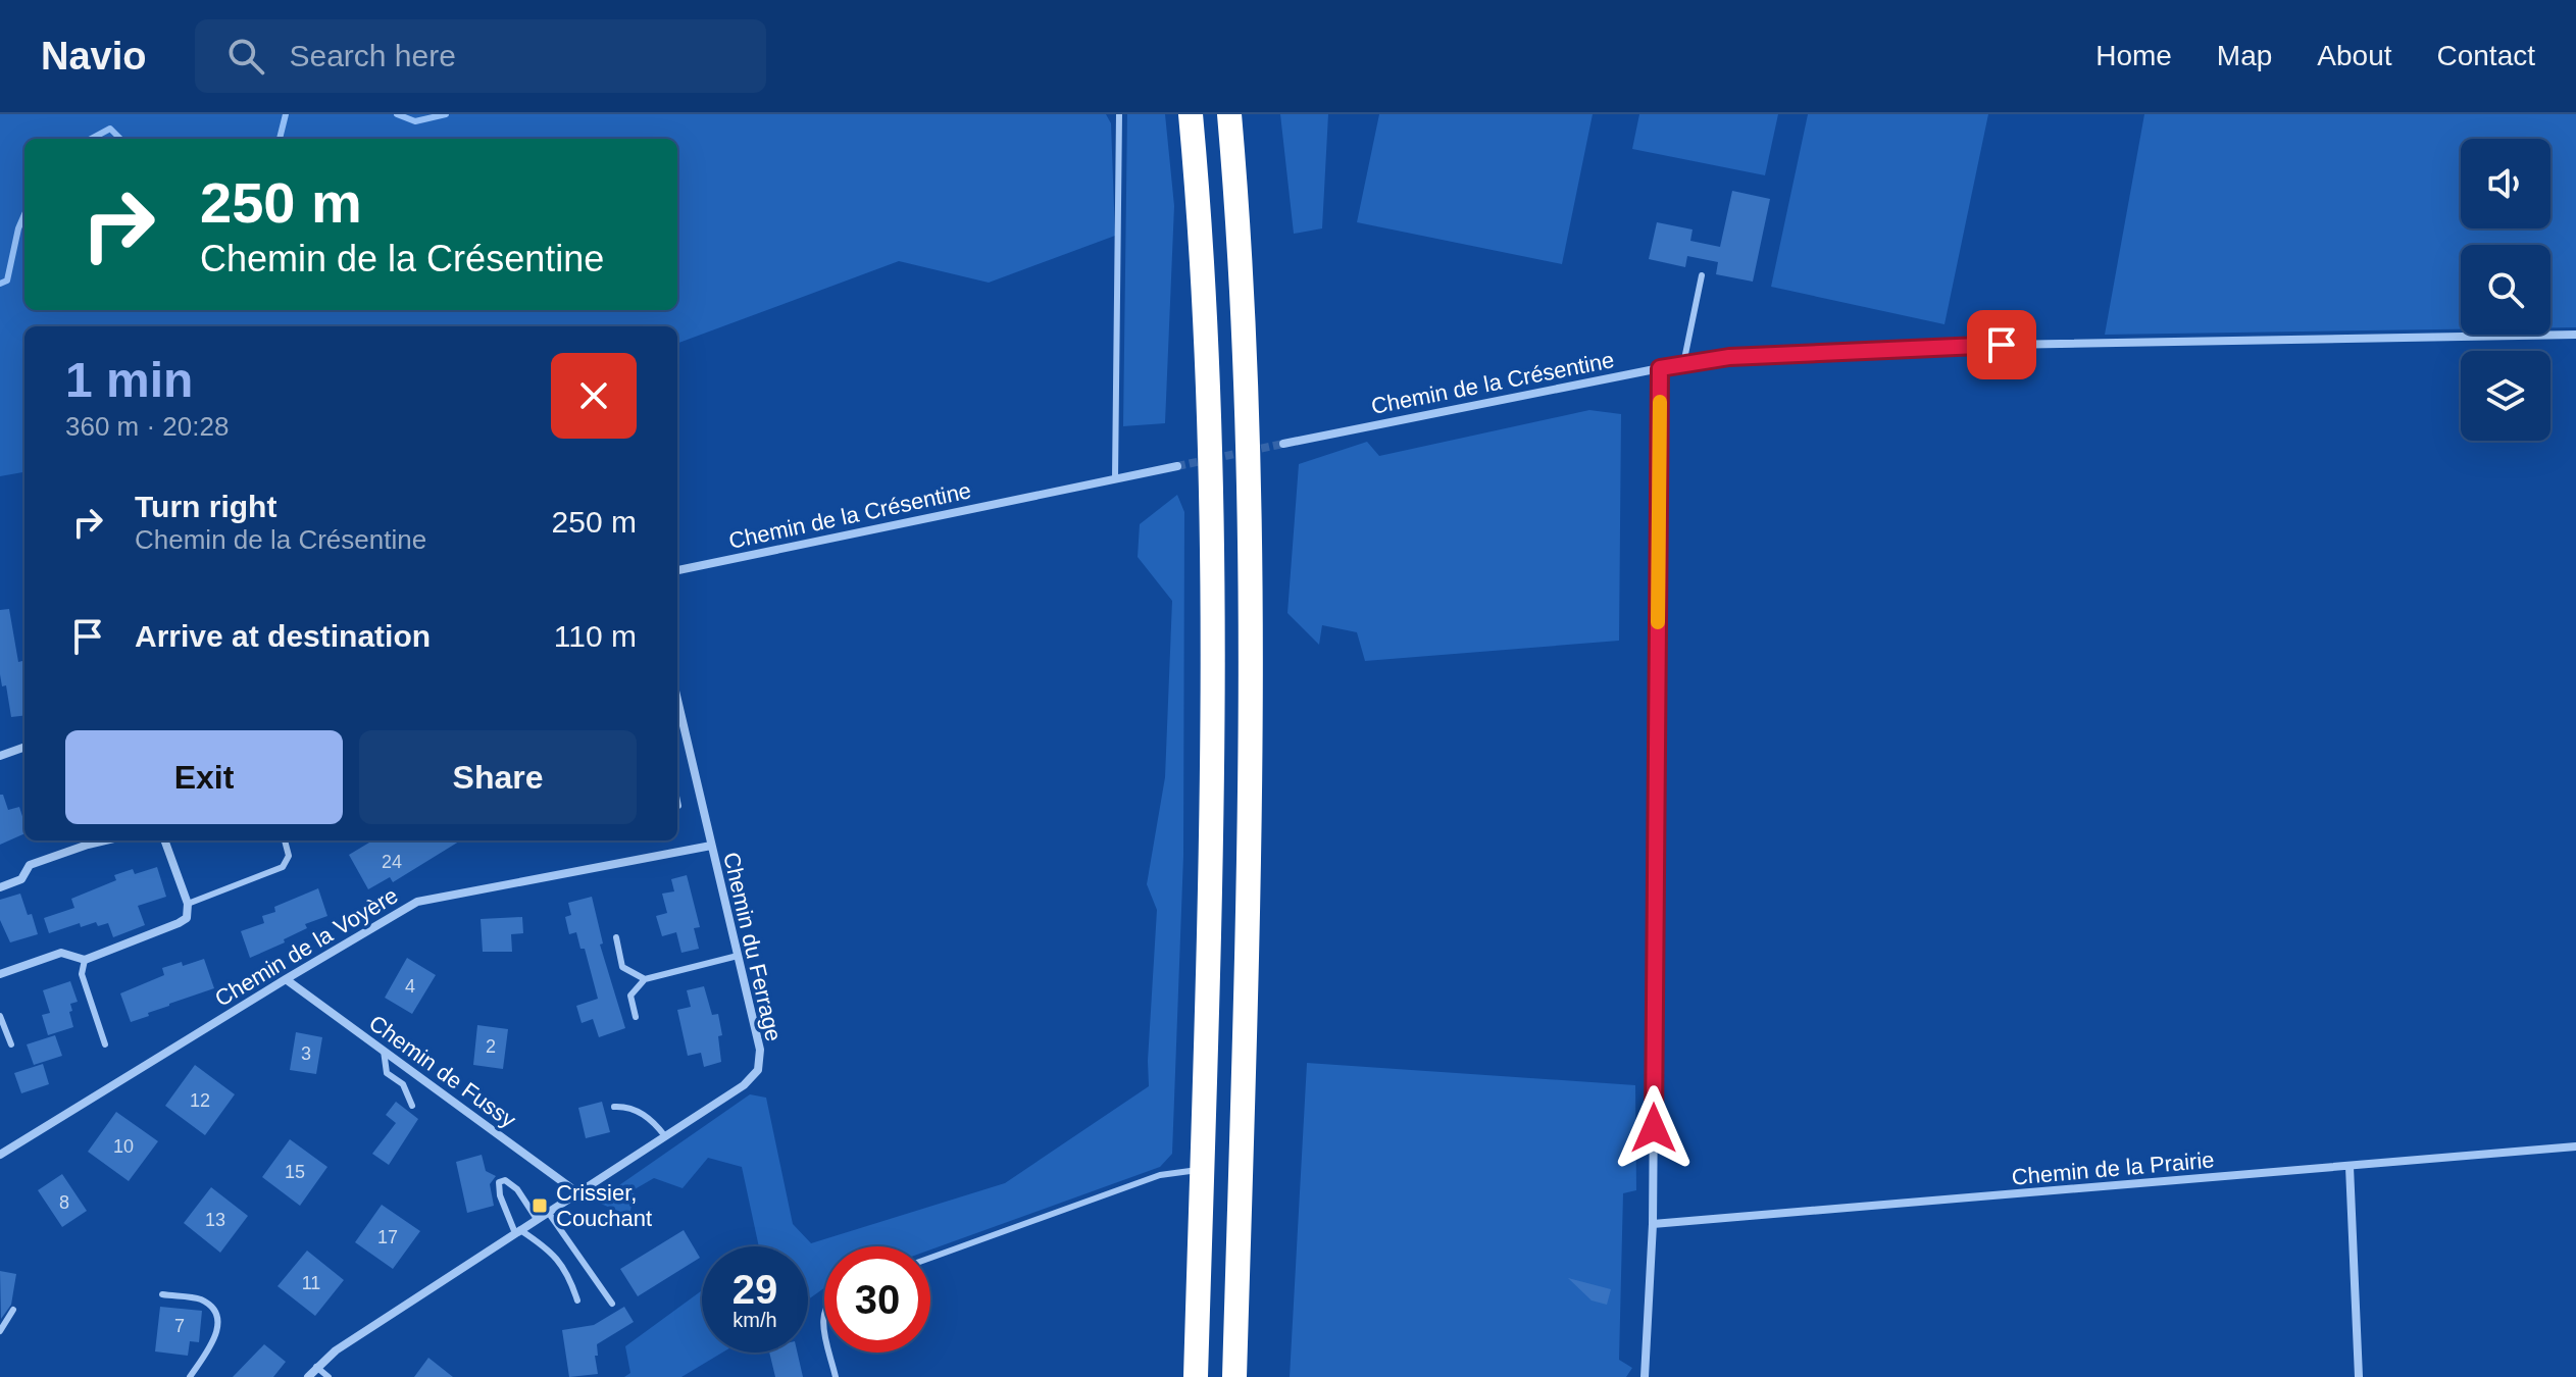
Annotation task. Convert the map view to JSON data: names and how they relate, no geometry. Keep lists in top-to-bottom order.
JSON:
{
  "streets": {
    "street": [
      "Chemin de la Crésentine",
      "Chemin de la Voyère",
      "Chemin du Ferrage",
      "Chemin de Fussy",
      "Chemin de la Prairie"
    ]
  },
  "crossings": [
    ["Chemin de la Voyère", "Chemin du Ferrage"],
    ["Chemin de la Voyère", "Chemin de Fussy"],
    ["Chemin du Ferrage", "Chemin de Fussy"]
  ],
  "places": {
    "transit": ["Crissier, Couchant"]
  },
  "house_numbers": [
    "24",
    "4",
    "2",
    "3",
    "12",
    "10",
    "15",
    "8",
    "13",
    "17",
    "11",
    "7"
  ],
  "page": {
    "header": "Navio",
    "search": "Search here",
    "nav": [
      "Home",
      "Map",
      "About",
      "Contact"
    ],
    "turn": ["250 m", "Chemin de la Crésentine"],
    "heading": ["1 min", "360 m · 20:28"],
    "list": [
      {
        "name": "Turn right",
        "note": "Chemin de la Crésentine",
        "value": "250 m"
      },
      {
        "name": "Arrive at destination",
        "value": "110 m"
      }
    ],
    "buttons": ["Exit", "Share"],
    "speed": "29 km/h",
    "limit": "30"
  }
}
